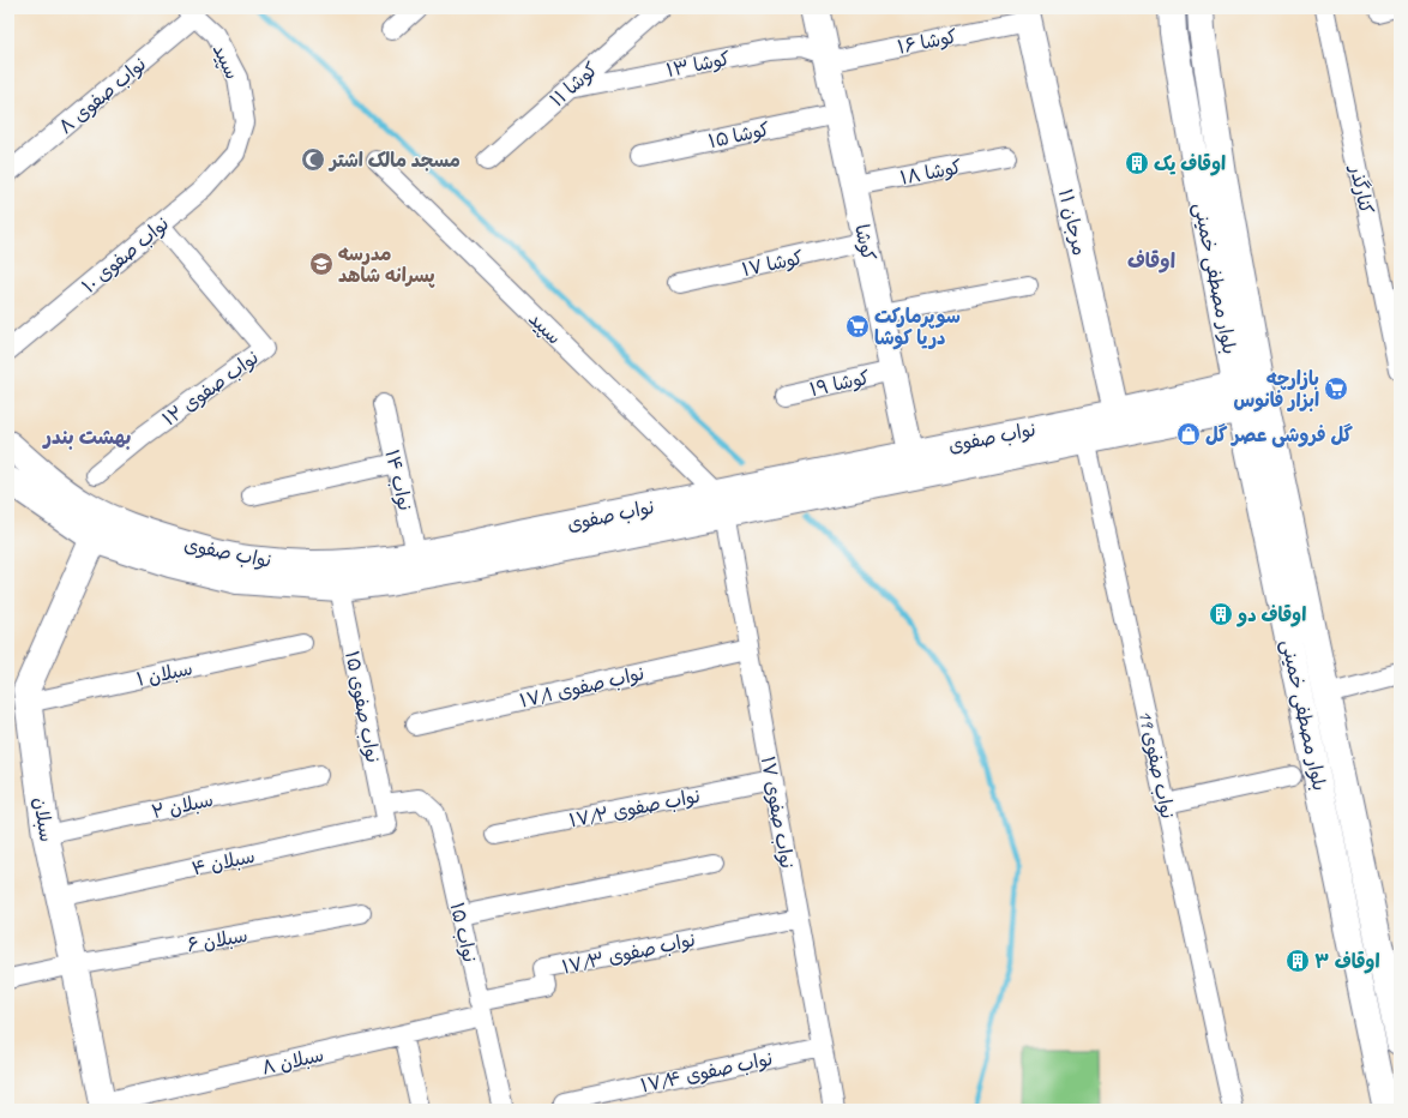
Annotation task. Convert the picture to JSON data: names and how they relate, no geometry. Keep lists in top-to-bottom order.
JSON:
{
  "streets": {
    "street": [
      "کوشا ۱۶",
      "سپید",
      "کوشا ۱۳",
      "کوشا ۱۱",
      "نواب صفوی ۸",
      "کوشا ۱۵",
      "کوشا ۱۸",
      "کنارگذر",
      "مرجان ۱۱",
      "کوشا",
      "نواب صفوی ۱۰",
      "کوشا ۱۷",
      "بلوار مصطفی خمینی",
      "کوشا ۱۹",
      "نواب صفوی ۱۲",
      "نواب صفوی",
      "نواب ۱۴",
      "سبلان ۱",
      "نواب صفوی ۱۷/۱",
      "نواب صفوی ۱۵",
      "نواب صفوی 19",
      "سبلان ۲",
      "نواب صفوی ۱۷/۲",
      "نواب صفوی ۱۷",
      "سبلان",
      "سبلان ۴",
      "نواب ۱۵",
      "سبلان ۶",
      "نواب صفوی ۱۷/۳",
      "سبلان ۸",
      "نواب صفوی ۱۷/۴"
    ]
  },
  "crossings": [
    ["کوشا ۱۶", "کوشا ۱۳"],
    ["کوشا ۱۶", "مرجان ۱۱"],
    ["کوشا ۱۶", "کوشا"],
    ["سپید", "نواب صفوی ۸"],
    ["سپید", "نواب صفوی ۱۰"],
    ["سپید", "نواب صفوی"],
    ["سپید", "نواب صفوی ۱۷"],
    ["کوشا ۱۳", "کوشا ۱۱"],
    ["کوشا ۱۳", "کوشا"],
    ["کوشا ۱۵", "کوشا"],
    ["کوشا ۱۸", "کوشا"],
    ["مرجان ۱۱", "نواب صفوی"],
    ["کوشا", "کوشا ۱۷"],
    ["کوشا", "کوشا ۱۹"],
    ["کوشا", "نواب صفوی"],
    ["نواب صفوی ۱۰", "نواب صفوی ۱۲"],
    ["بلوار مصطفی خمینی", "نواب صفوی"],
    ["نواب صفوی", "نواب ۱۴"],
    ["نواب صفوی", "نواب صفوی ۱۵"],
    ["نواب صفوی", "نواب صفوی 19"],
    ["نواب صفوی", "نواب صفوی ۱۷"],
    ["نواب صفوی", "سبلان"],
    ["سبلان ۱", "سبلان"],
    ["نواب صفوی ۱۷/۱", "نواب صفوی ۱۷"],
    ["نواب صفوی ۱۵", "سبلان ۴"],
    ["نواب صفوی ۱۵", "نواب ۱۵"],
    ["سبلان ۲", "سبلان"],
    ["نواب صفوی ۱۷/۲", "نواب صفوی ۱۷"],
    ["نواب صفوی ۱۷", "نواب صفوی ۱۷/۳"],
    ["نواب صفوی ۱۷", "نواب صفوی ۱۷/۴"],
    ["سبلان", "سبلان ۴"],
    ["سبلان", "سبلان ۶"],
    ["سبلان", "سبلان ۸"],
    ["نواب ۱۵", "نواب صفوی ۱۷/۳"],
    ["نواب ۱۵", "سبلان ۸"],
    ["نواب صفوی ۱۷/۳", "سبلان ۸"]
  ],
  "districts": ["اوقاف", "بهشت بندر"],
  "places": {
    "mosque": ["مسجد مالک اشتر"],
    "building": ["اوقاف یک", "اوقاف دو", "اوقاف ۳"],
    "school or university": ["مدرسه پسرانه شاهد"],
    "supermarket": ["سوپرمارکت دریا کوشا", "بازارچه ابزار فانوس"],
    "shop": ["گل فروشی عصر گل"]
  }
}
